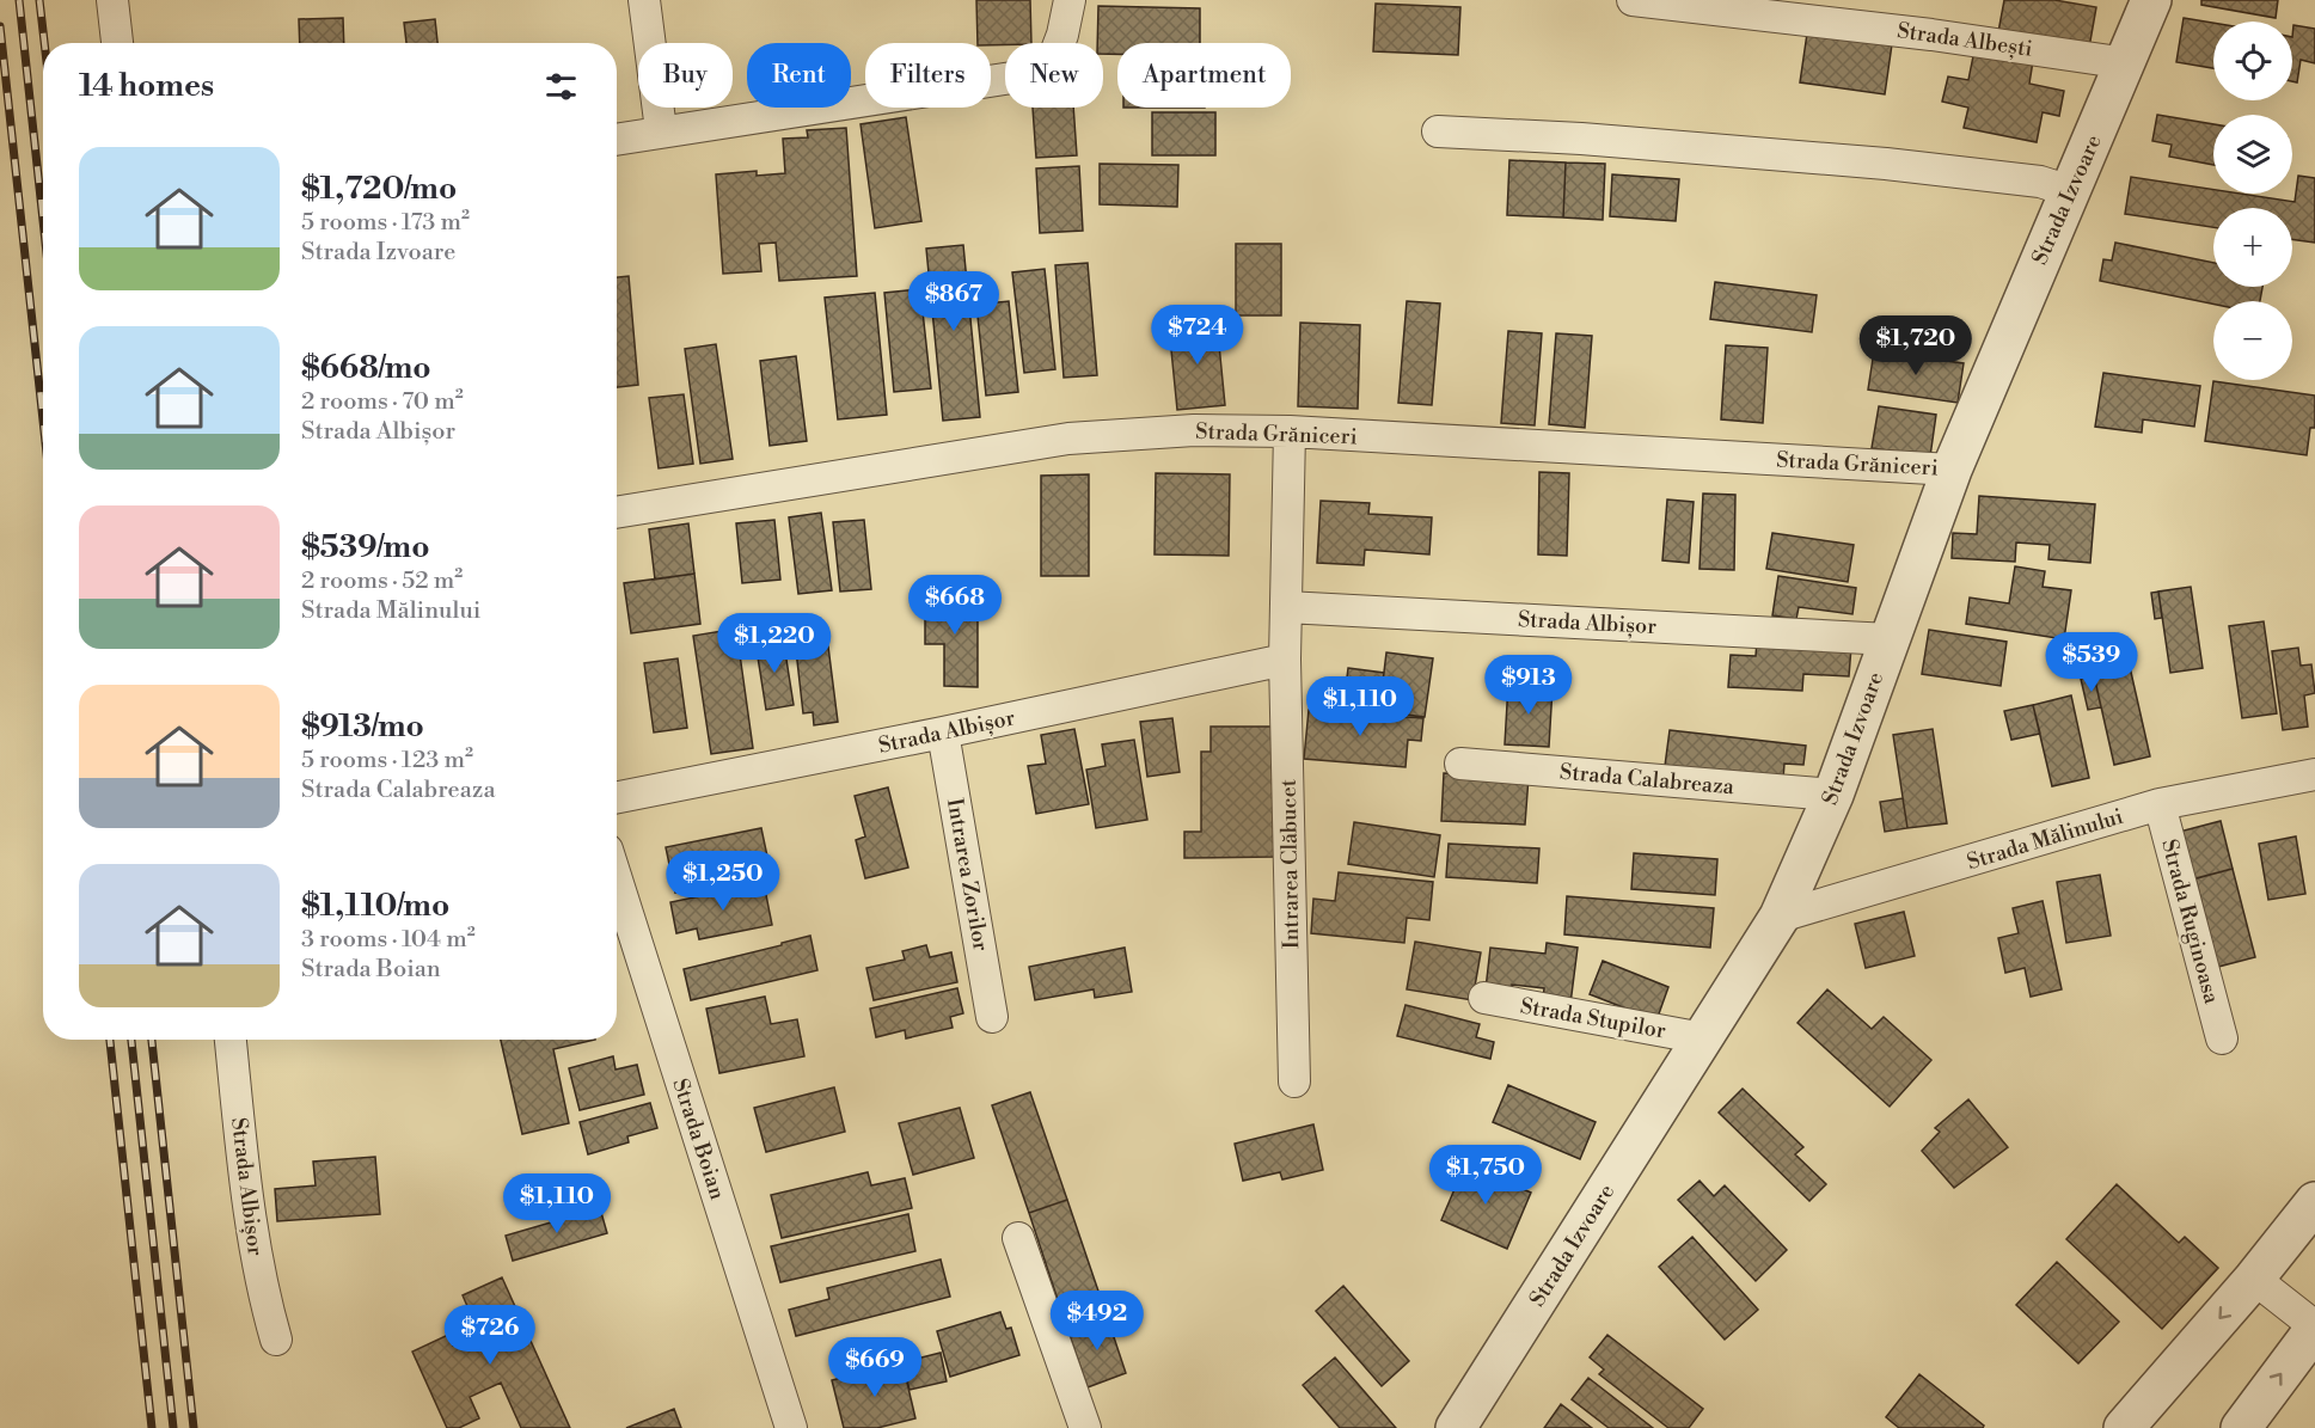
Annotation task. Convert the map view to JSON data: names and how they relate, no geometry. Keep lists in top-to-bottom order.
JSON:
{
  "streets": {
    "street": [
      "Strada Albești",
      "Strada Izvoare",
      "Strada Grăniceri",
      "Strada Albișor",
      "Strada Calabreaza",
      "Strada Mălinului",
      "Intrarea Clăbucet",
      "Intrarea Zorilor",
      "Strada Ruginoasa",
      "Strada Stupilor",
      "Strada Boian"
    ]
  },
  "crossings": [
    ["Strada Albești", "Strada Izvoare"],
    ["Strada Izvoare", "Strada Grăniceri"],
    ["Strada Izvoare", "Strada Albișor"],
    ["Strada Izvoare", "Strada Calabreaza"],
    ["Strada Izvoare", "Strada Mălinului"],
    ["Strada Izvoare", "Strada Stupilor"],
    ["Strada Grăniceri", "Intrarea Clăbucet"],
    ["Strada Albișor", "Intrarea Clăbucet"],
    ["Strada Albișor", "Intrarea Zorilor"],
    ["Strada Mălinului", "Strada Ruginoasa"]
  ],
  "page": {
    "map_buttons": ["+", "−"],
    "chip": [
      "Buy",
      "Rent",
      "Filters",
      "New",
      "Apartment"
    ],
    "heading": "14 homes",
    "list": [
      {
        "name": "$1,720/mo",
        "note": "5 rooms · 173 m² · Strada Izvoare"
      },
      {
        "name": "$668/mo",
        "note": "2 rooms · 70 m² · Strada Albișor"
      },
      {
        "name": "$539/mo",
        "note": "2 rooms · 52 m² · Strada Mălinului"
      },
      {
        "name": "$913/mo",
        "note": "5 rooms · 123 m² · Strada Calabreaza"
      },
      {
        "name": "$1,110/mo",
        "note": "3 rooms · 104 m² · Strada Boian"
      }
    ],
    "price": [
      "$867",
      "$724",
      "$1,720",
      "$668",
      "$1,220",
      "$539",
      "$913",
      "$1,110",
      "$1,250",
      "$1,750",
      "$1,110",
      "$492",
      "$726",
      "$669"
    ]
  }
}
